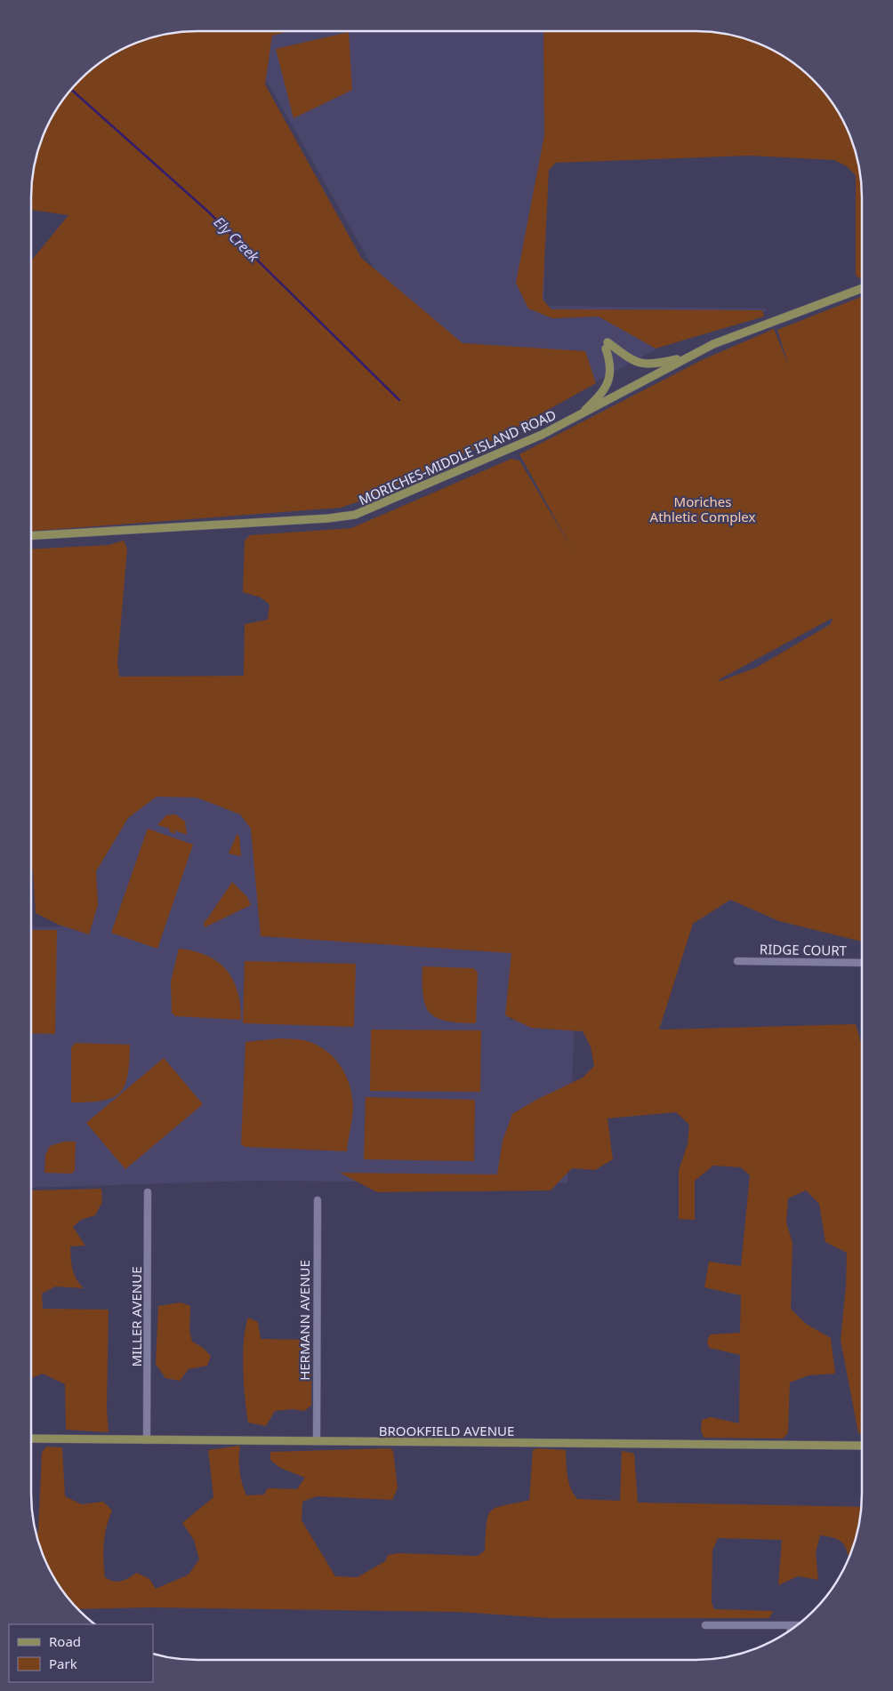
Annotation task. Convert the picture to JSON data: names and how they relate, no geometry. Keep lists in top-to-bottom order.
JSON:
{
  "streets": {
    "main road": ["MORICHES-MIDDLE ISLAND ROAD", "BROOKFIELD AVENUE"],
    "street": ["RIDGE COURT", "MILLER AVENUE", "HERMANN AVENUE"]
  },
  "crossings": [
    ["MILLER AVENUE", "BROOKFIELD AVENUE"],
    ["HERMANN AVENUE", "BROOKFIELD AVENUE"]
  ],
  "water": ["Ely Creek"],
  "parks": ["Moriches Athletic Complex"],
  "legend": ["Road", "Park"]
}
